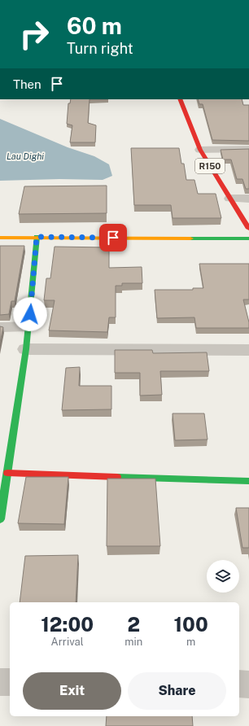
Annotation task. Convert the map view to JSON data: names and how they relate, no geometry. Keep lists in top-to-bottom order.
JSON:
{
  "streets": {
    "main road": ["R150"]
  },
  "water": ["Lau Dighi"],
  "page": {
    "turn": ["60 m", "Turn right"],
    "then": "Then",
    "eta": [
      "12:00",
      "Arrival",
      "2",
      "min",
      "100",
      "m"
    ],
    "buttons": ["Exit", "Share"]
  }
}
